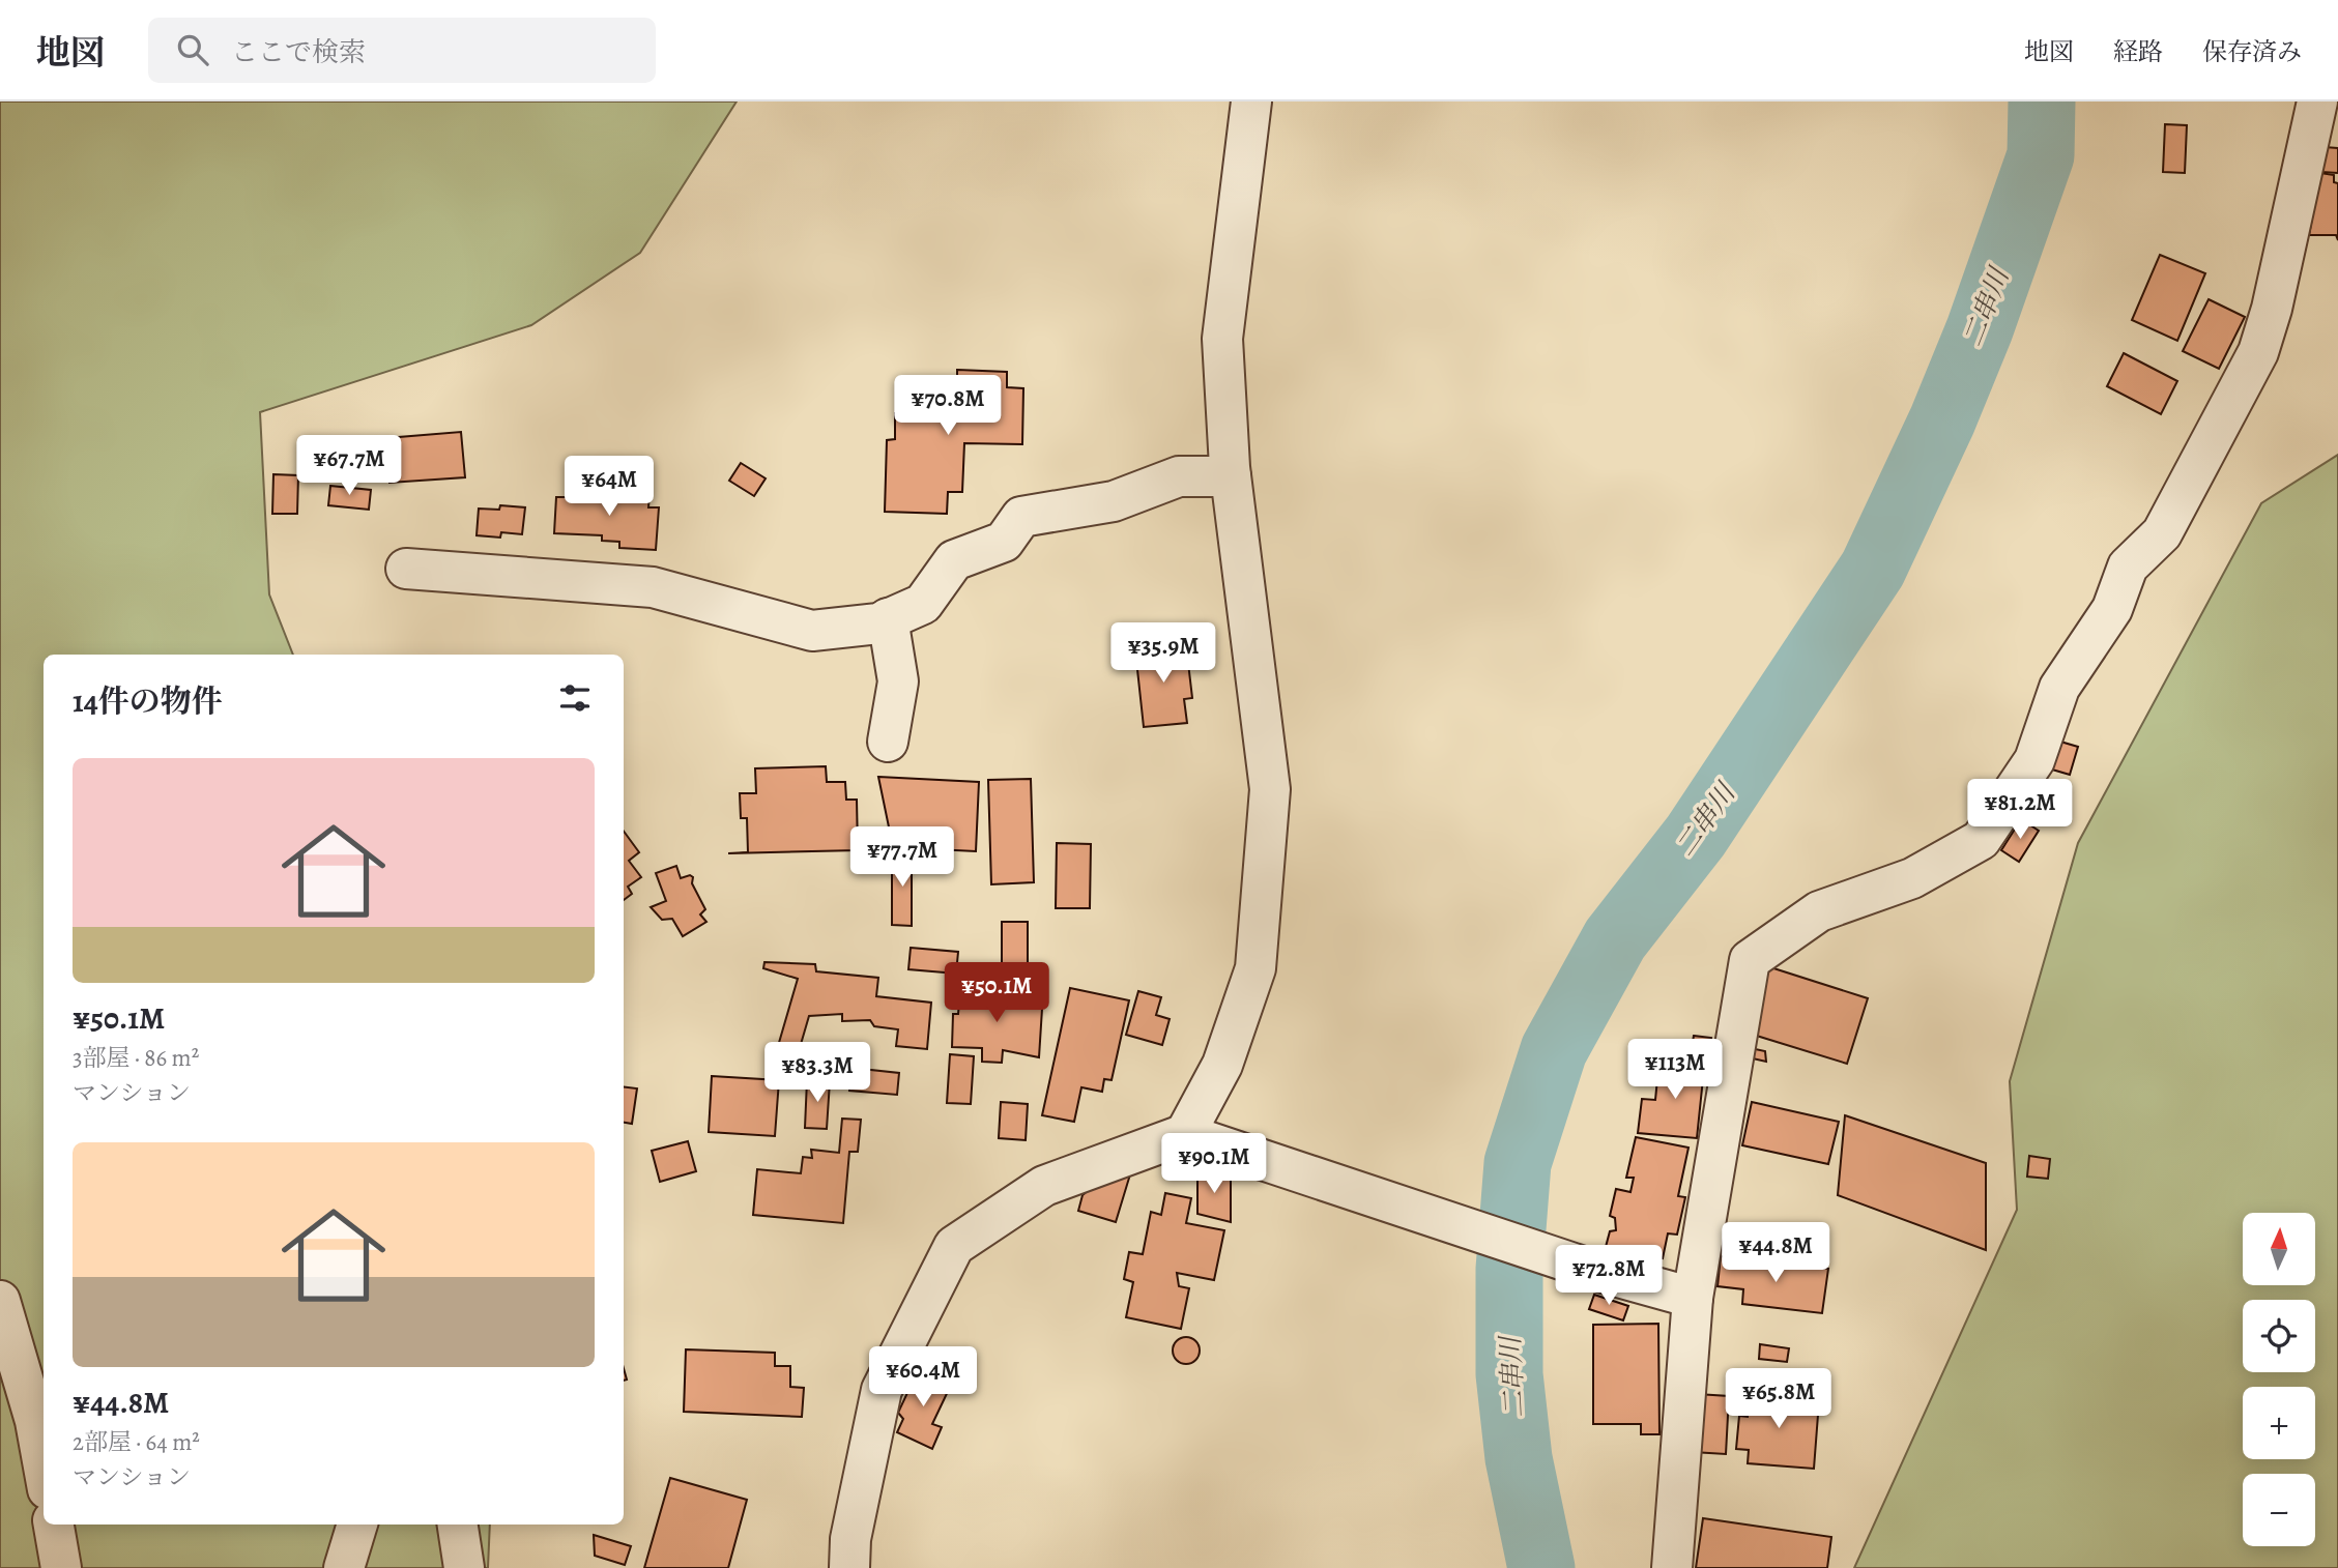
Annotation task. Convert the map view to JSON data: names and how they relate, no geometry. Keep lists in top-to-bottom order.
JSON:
{
  "water": ["二串川"],
  "north": "top",
  "page": {
    "header": "地図",
    "search": "ここで検索",
    "nav": ["地図", "経路", "保存済み"],
    "price": [
      "¥70.8M",
      "¥67.7M",
      "¥64M",
      "¥35.9M",
      "¥81.2M",
      "¥77.7M",
      "¥50.1M",
      "¥113M",
      "¥83.3M",
      "¥90.1M",
      "¥44.8M",
      "¥72.8M",
      "¥60.4M",
      "¥65.8M"
    ],
    "heading": "14件の物件",
    "list": [
      {
        "name": "¥50.1M",
        "note": "3部屋 · 86 m² · マンション"
      },
      {
        "name": "¥44.8M",
        "note": "2部屋 · 64 m² · マンション"
      }
    ],
    "map_buttons": ["+", "−"]
  }
}
